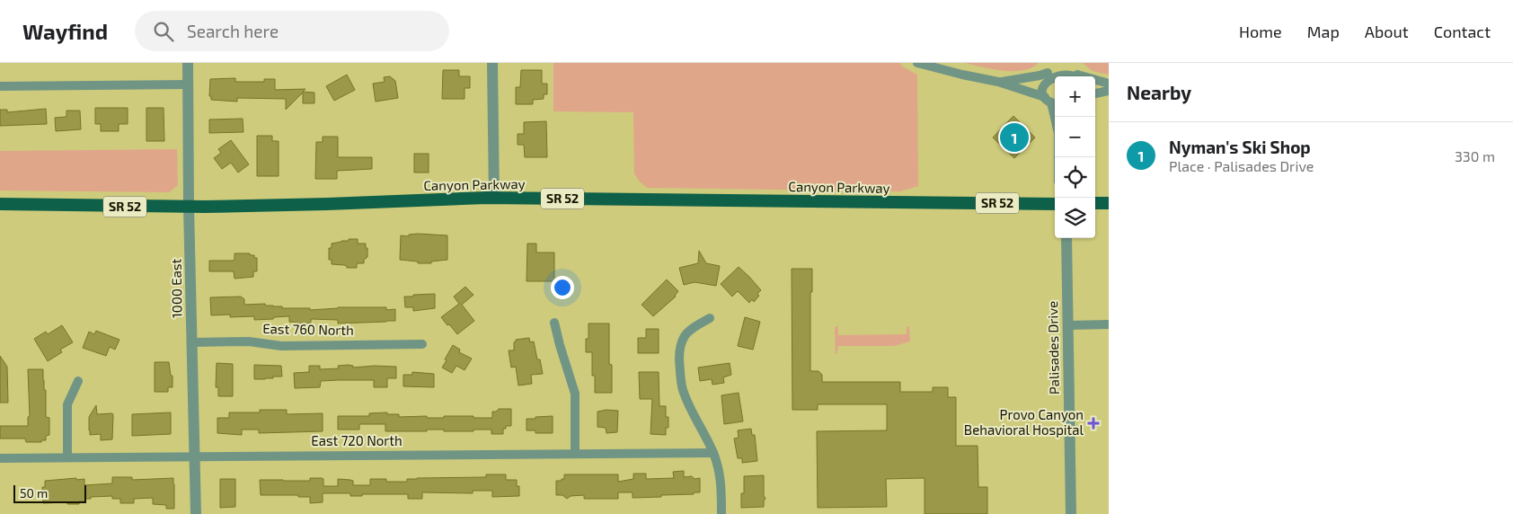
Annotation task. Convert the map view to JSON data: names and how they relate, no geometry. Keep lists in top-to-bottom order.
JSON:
{
  "streets": {
    "highway": ["Canyon Parkway", "SR 52"],
    "street": [
      "1000 East",
      "East 760 North",
      "Palisades Drive",
      "East 720 North"
    ]
  },
  "crossings": [
    ["Canyon Parkway", "1000 East"],
    ["1000 East", "East 760 North"],
    ["1000 East", "East 720 North"]
  ],
  "places": {
    "health": ["Provo Canyon Behavioral Hospital"]
  },
  "scale_bar": "50 m",
  "page": {
    "header": "Wayfind",
    "search": "Search here",
    "nav": [
      "Home",
      "Map",
      "About",
      "Contact"
    ],
    "heading": "Nearby",
    "map_buttons": ["+", "−"],
    "pins": "1",
    "list": [
      {
        "mark": "1",
        "name": "Nyman's Ski Shop",
        "note": "Place · Palisades Drive",
        "value": "330 m"
      }
    ],
    "scale": "50 m"
  }
}
